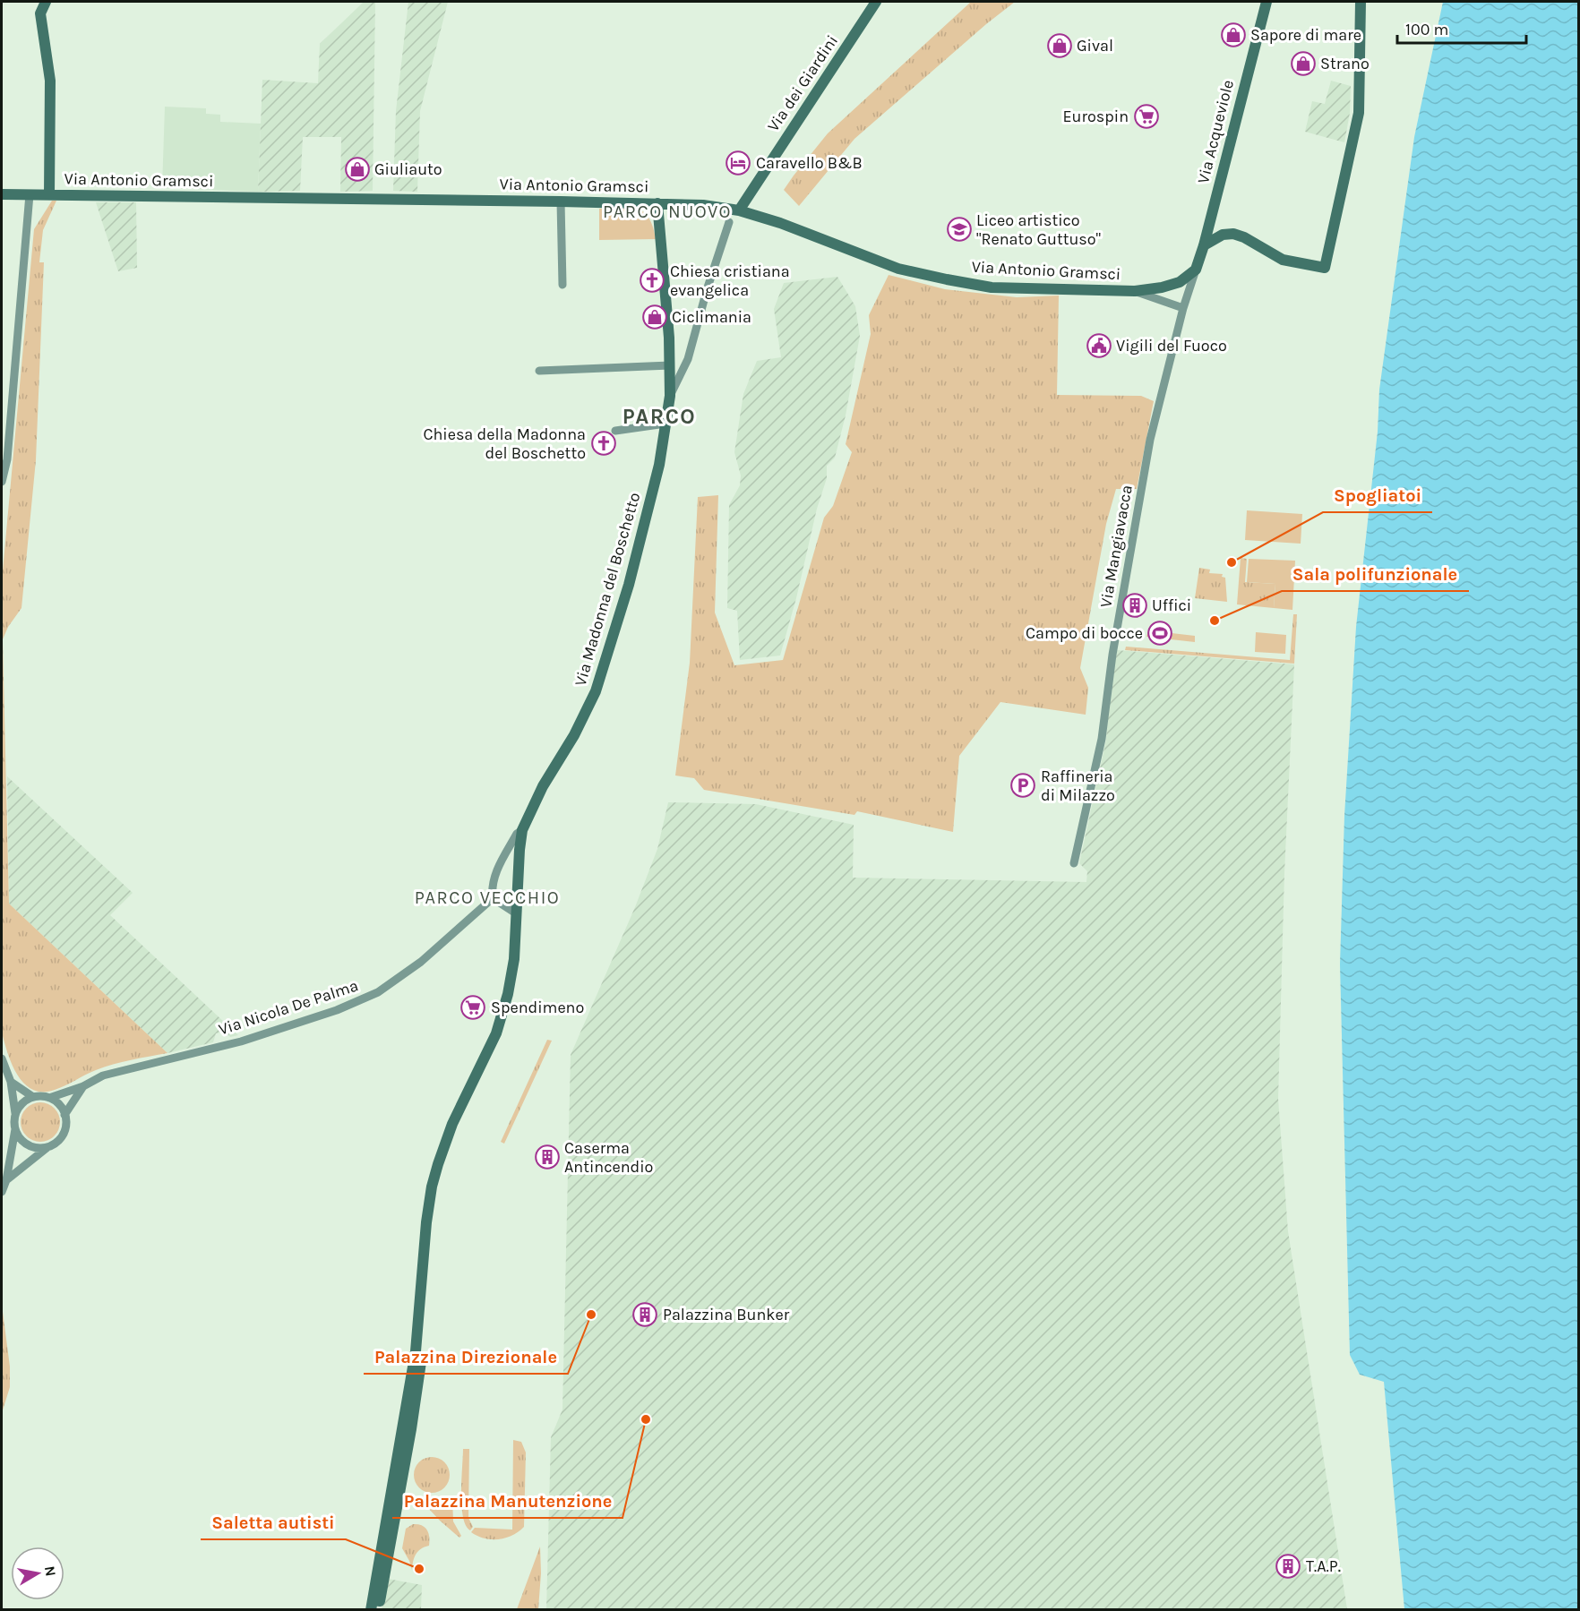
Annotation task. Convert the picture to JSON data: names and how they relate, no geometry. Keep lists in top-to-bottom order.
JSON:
{
  "streets": {
    "main road": [
      "Via dei Giardini",
      "Via Acqueviole",
      "Via Antonio Gramsci",
      "Via Madonna del Boschetto"
    ],
    "street": ["Via Mangiavacca", "Via Nicola De Palma"]
  },
  "crossings": [
    ["Via dei Giardini", "Via Antonio Gramsci"],
    ["Via Acqueviole", "Via Antonio Gramsci"],
    ["Via Acqueviole", "Via Mangiavacca"],
    ["Via Antonio Gramsci", "Via Mangiavacca"],
    ["Via Antonio Gramsci", "Via Madonna del Boschetto"]
  ],
  "districts": ["PARCO NUOVO", "PARCO", "PARCO VECCHIO"],
  "places": {
    "shop": [
      "Sapore di mare",
      "Gival",
      "Strano",
      "Giuliauto",
      "Ciclimania"
    ],
    "supermarket": ["Eurospin", "Spendimeno"],
    "hotel": ["Caravello B&B"],
    "school or university": ["Liceo artistico \"Renato Guttuso\""],
    "church": ["Chiesa cristiana evangelica", "Chiesa della Madonna del Boschetto"],
    "public building": ["Vigili del Fuoco"],
    "other": [
      "Spogliatoi",
      "Sala polifunzionale",
      "Palazzina Direzionale",
      "Palazzina Manutenzione",
      "Saletta autisti"
    ],
    "building": [
      "Uffici",
      "Caserma Antincendio",
      "Palazzina Bunker",
      "T.A.P."
    ],
    "sports": ["Campo di bocce"],
    "parking": ["Raffineria di Milazzo"]
  },
  "scale_bar": "100 m",
  "north": "right"
}
